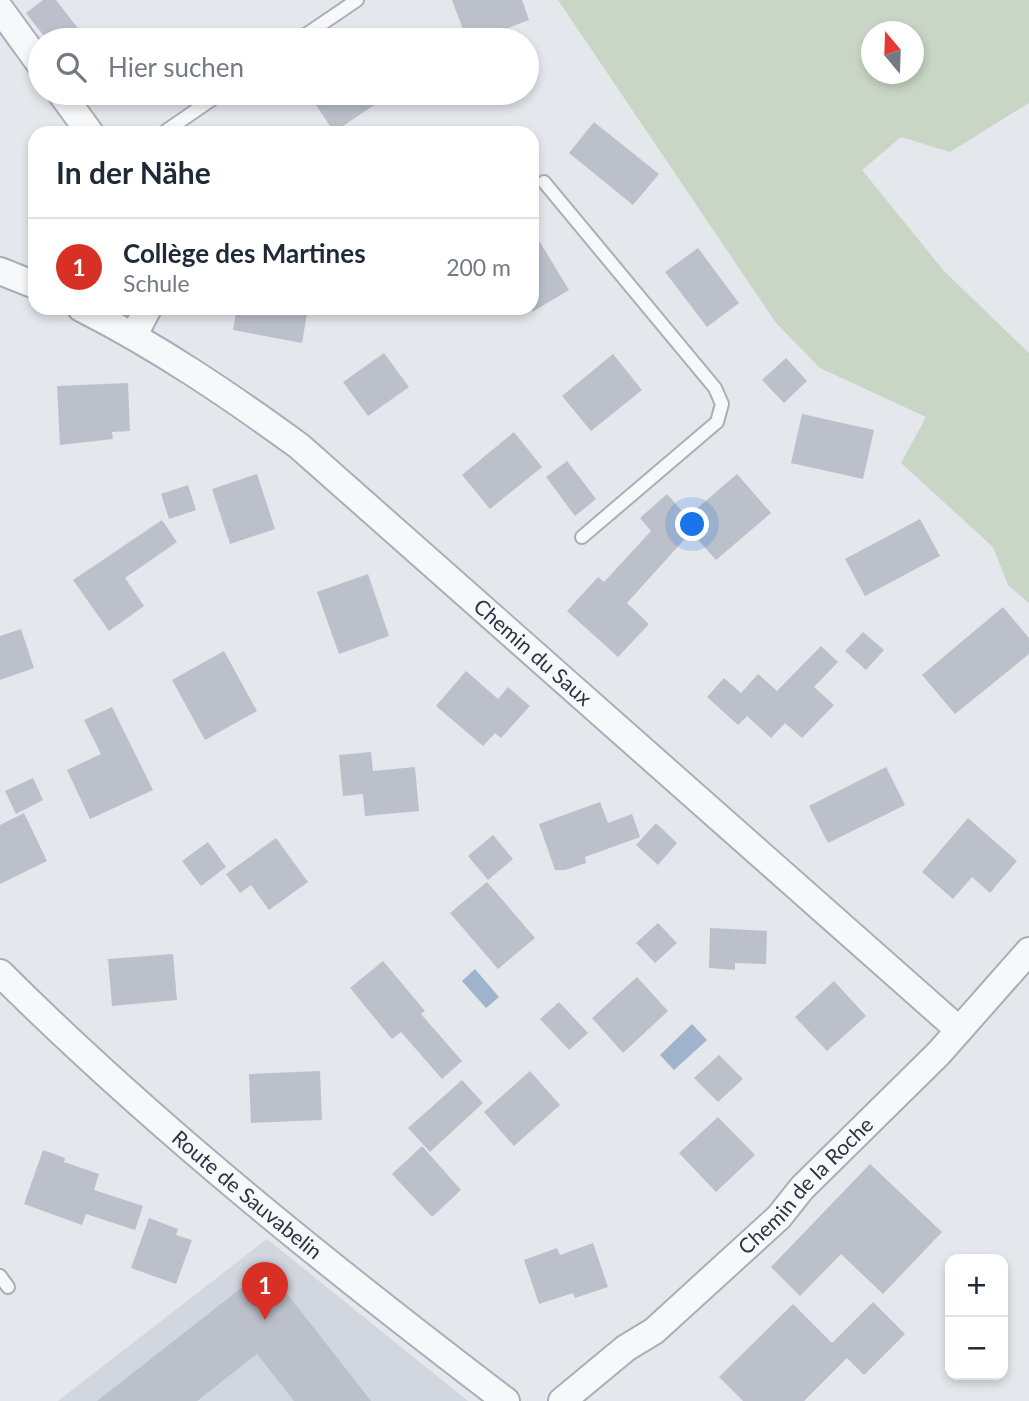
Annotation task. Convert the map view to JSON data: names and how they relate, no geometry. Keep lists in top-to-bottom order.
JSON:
{
  "streets": {
    "street": ["Chemin du Saux", "Chemin de la Roche", "Route de Sauvabelin"]
  },
  "crossings": [
    ["Chemin du Saux", "Chemin de la Roche"]
  ],
  "north": "top",
  "page": {
    "search": "Hier suchen",
    "heading": "In der Nähe",
    "list": [
      {
        "mark": "1",
        "name": "Collège des Martines",
        "note": "Schule",
        "value": "200 m"
      }
    ],
    "map_buttons": ["+", "−"],
    "pins": "1"
  }
}
